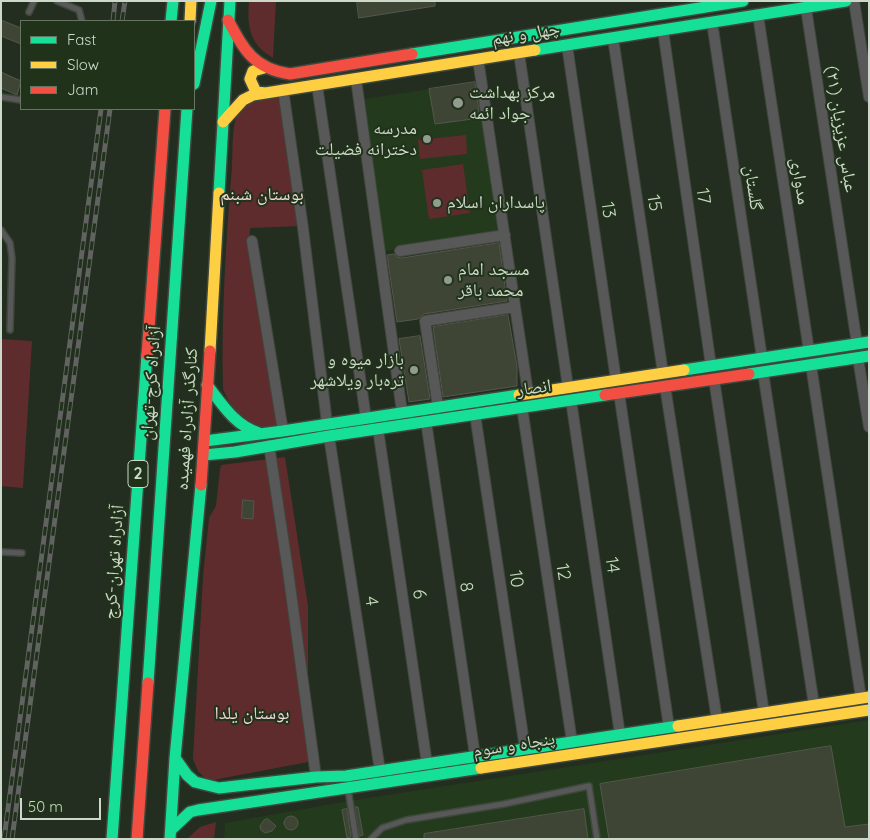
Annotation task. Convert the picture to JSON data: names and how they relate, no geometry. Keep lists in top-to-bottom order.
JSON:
{
  "streets": {
    "main road": [
      "چهل و نهم",
      "آزادراه کرج-تهران",
      "انصار",
      "کنارگذر آزادراه فهمیده",
      "2",
      "آزادراه تهران-کرج",
      "پنجاه و سوم"
    ],
    "street": [
      "عباس عزیزیان (۲۱)",
      "مدواری",
      "گلستان",
      "17",
      "15",
      "13",
      "14",
      "12",
      "10",
      "8",
      "6",
      "4"
    ]
  },
  "crossings": [
    ["چهل و نهم", "عباس عزیزیان (۲۱)"],
    ["چهل و نهم", "مدواری"],
    ["چهل و نهم", "گلستان"],
    ["چهل و نهم", "17"],
    ["چهل و نهم", "15"],
    ["چهل و نهم", "13"],
    ["چهل و نهم", "کنارگذر آزادراه فهمیده"],
    ["عباس عزیزیان (۲۱)", "انصار"],
    ["مدواری", "انصار"],
    ["گلستان", "انصار"],
    ["17", "انصار"],
    ["15", "انصار"],
    ["13", "انصار"],
    ["انصار", "کنارگذر آزادراه فهمیده"],
    ["انصار", "14"],
    ["انصار", "12"],
    ["انصار", "10"],
    ["انصار", "8"],
    ["انصار", "6"],
    ["انصار", "4"],
    ["14", "پنجاه و سوم"],
    ["12", "پنجاه و سوم"],
    ["10", "پنجاه و سوم"],
    ["8", "پنجاه و سوم"],
    ["6", "پنجاه و سوم"],
    ["4", "پنجاه و سوم"]
  ],
  "parks": ["بوستان شبنم", "بوستان یلدا"],
  "places": [
    "مرکز بهداشت جواد ائمه",
    "مدرسه دخترانه فضیلت",
    "پاسداران اسلام",
    "مسجد امام محمد باقر",
    "بازار میوه و تره‌بار ویلاشهر"
  ],
  "legend": ["Fast", "Slow", "Jam"],
  "scale_bar": "50 m"
}
